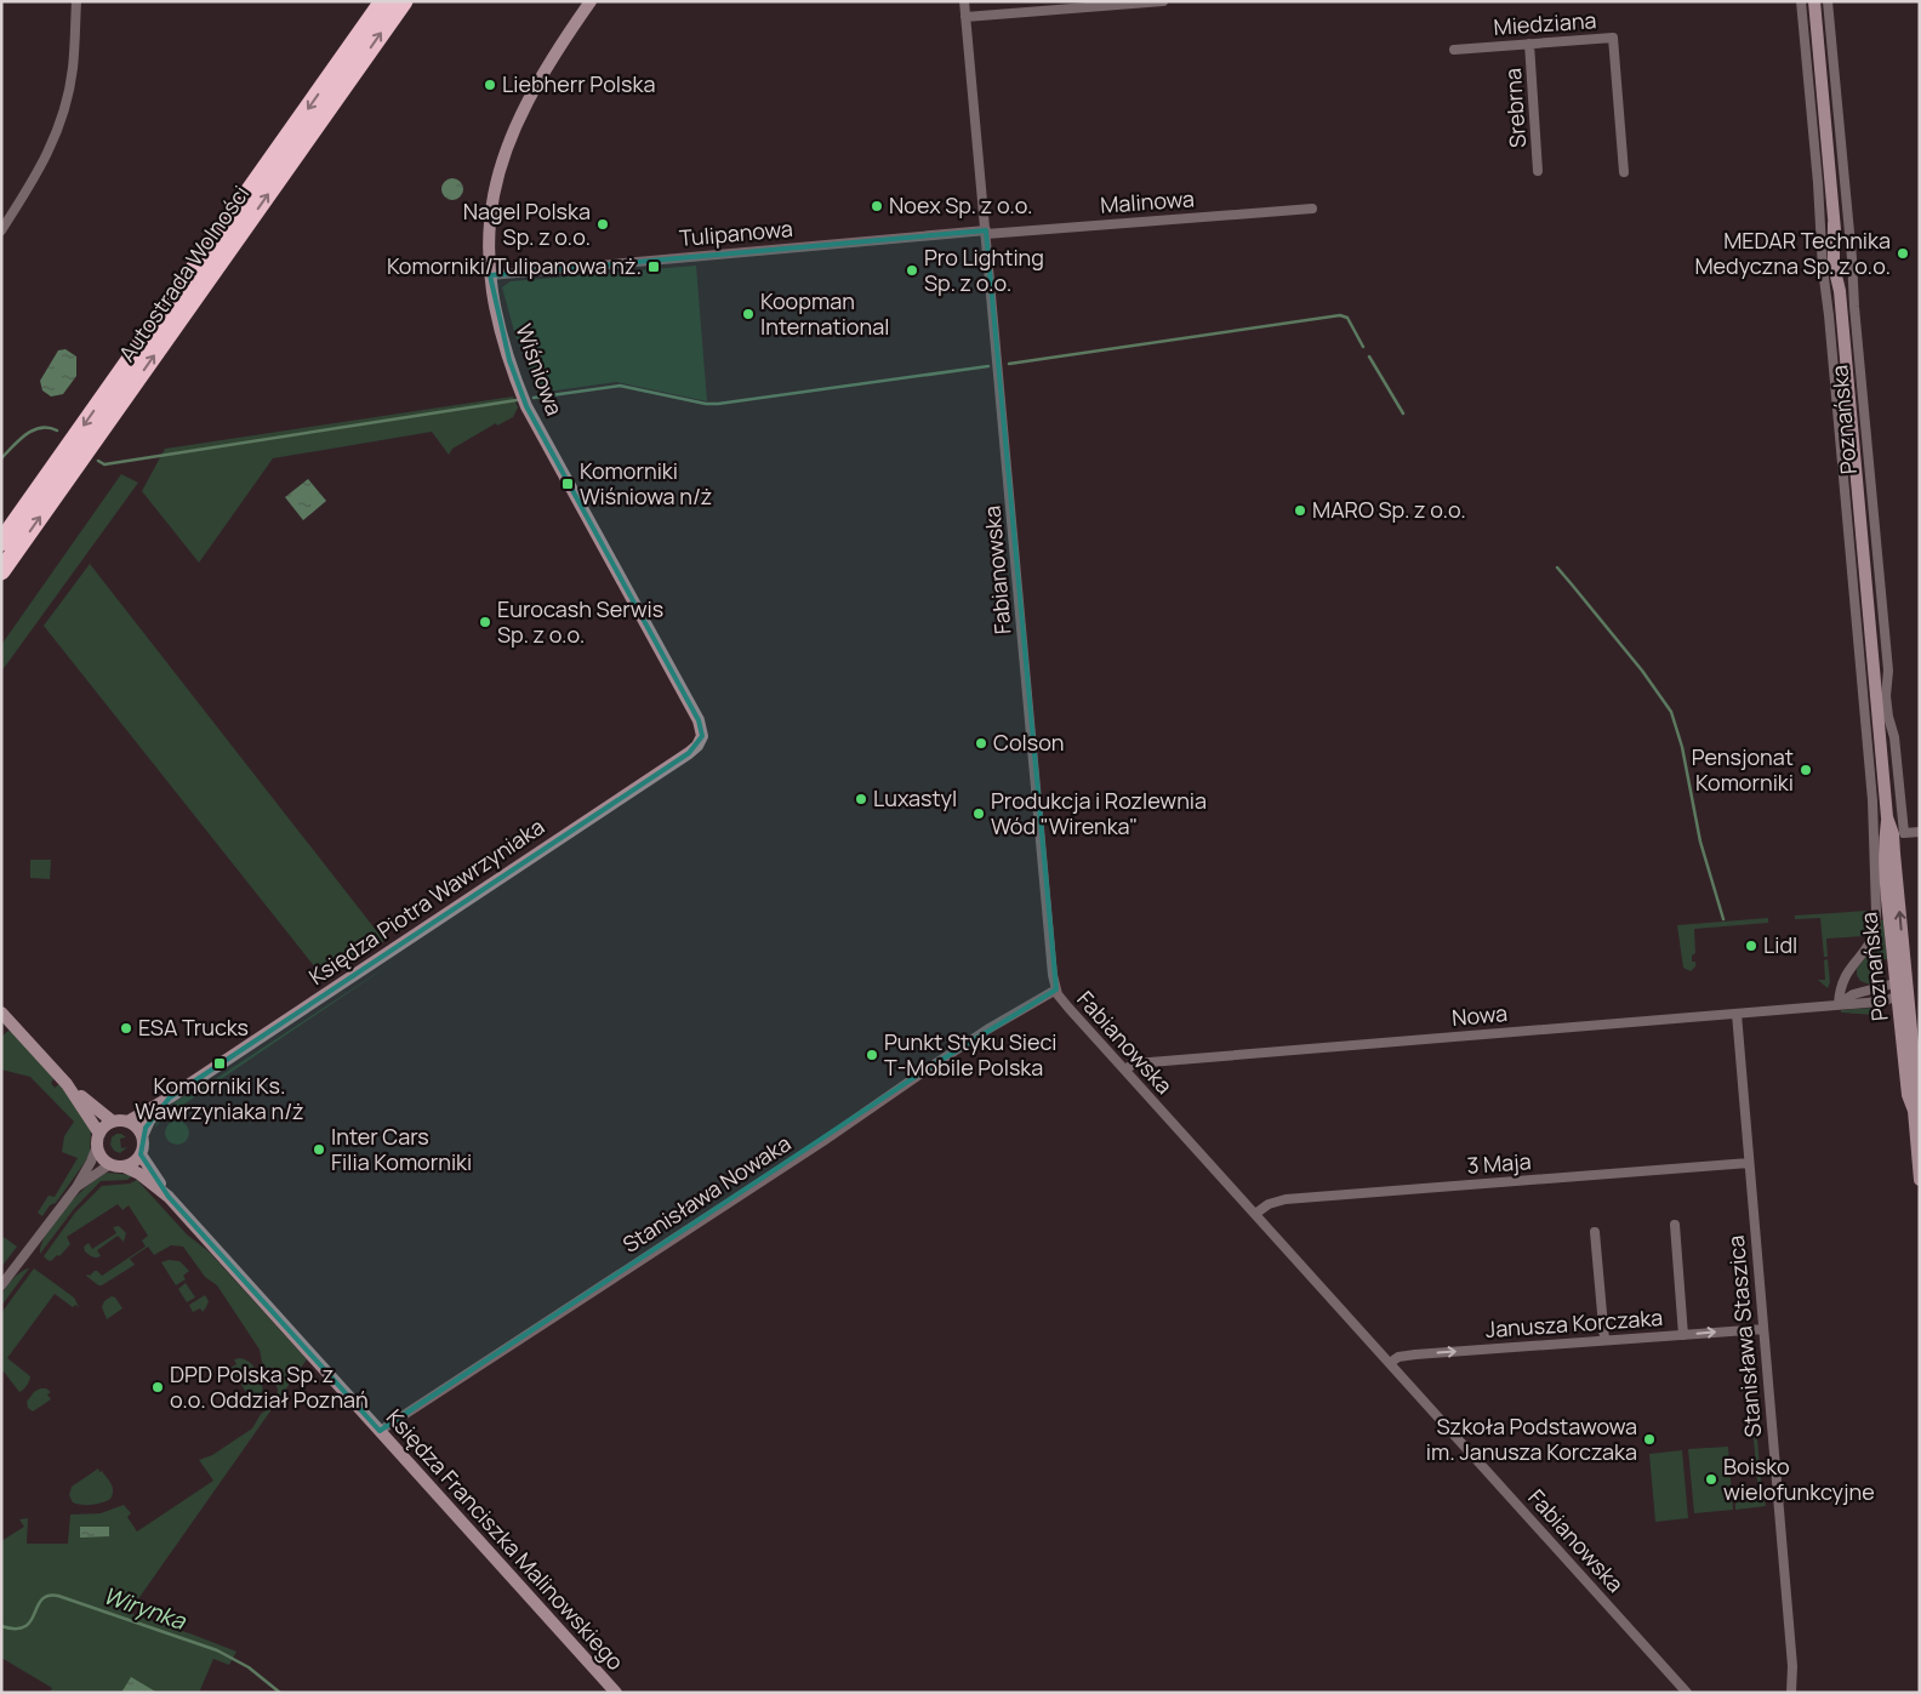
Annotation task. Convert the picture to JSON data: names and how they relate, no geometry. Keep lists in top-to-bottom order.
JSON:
{
  "streets": {
    "highway": ["Autostrada Wolności"],
    "street": [
      "Miedziana",
      "Srebrna",
      "Malinowa",
      "Tulipanowa",
      "Wiśniowa",
      "Poznańska",
      "Fabianowska",
      "Księdza Piotra Wawrzyniaka",
      "Nowa",
      "3 Maja",
      "Stanisława Nowaka",
      "Janusza Korczaka",
      "Stanisława Staszica",
      "Księdza Franciszka Malinowskiego"
    ]
  },
  "crossings": [
    ["Miedziana", "Srebrna"],
    ["Malinowa", "Tulipanowa"],
    ["Malinowa", "Fabianowska"],
    ["Tulipanowa", "Wiśniowa"],
    ["Tulipanowa", "Fabianowska"],
    ["Wiśniowa", "Księdza Piotra Wawrzyniaka"],
    ["Poznańska", "Nowa"],
    ["Fabianowska", "Nowa"],
    ["Fabianowska", "3 Maja"],
    ["Fabianowska", "Stanisława Nowaka"],
    ["Fabianowska", "Janusza Korczaka"],
    ["Księdza Piotra Wawrzyniaka", "Księdza Franciszka Malinowskiego"],
    ["Nowa", "Stanisława Staszica"],
    ["3 Maja", "Stanisława Staszica"],
    ["Stanisława Nowaka", "Księdza Franciszka Malinowskiego"],
    ["Janusza Korczaka", "Stanisława Staszica"]
  ],
  "one_way": ["Janusza Korczaka"],
  "water": ["Wirynka"],
  "places": {
    "other": [
      "Liebherr Polska",
      "Noex Sp. z o.o.",
      "Nagel Polska Sp. z o.o.",
      "MEDAR Technika Medyczna Sp. z o.o.",
      "Pro Lighting Sp. z o.o.",
      "Koopman International",
      "MARO Sp. z o.o.",
      "Eurocash Serwis Sp. z o.o.",
      "Colson",
      "Pensjonat Komorniki",
      "Luxastyl",
      "Produkcja i Rozlewnia Wód \"Wirenka\"",
      "Lidl",
      "ESA Trucks",
      "Punkt Styku Sieci T-Mobile Polska",
      "Inter Cars Filia Komorniki",
      "DPD Polska Sp. z o.o. Oddział Poznań",
      "Szkoła Podstawowa im. Janusza Korczaka",
      "Boisko wielofunkcyjne"
    ],
    "transit": ["Komorniki/Tulipanowa nż.", "Komorniki Wiśniowa n/ż", "Komorniki Ks. Wawrzyniaka n/ż"]
  }
}
